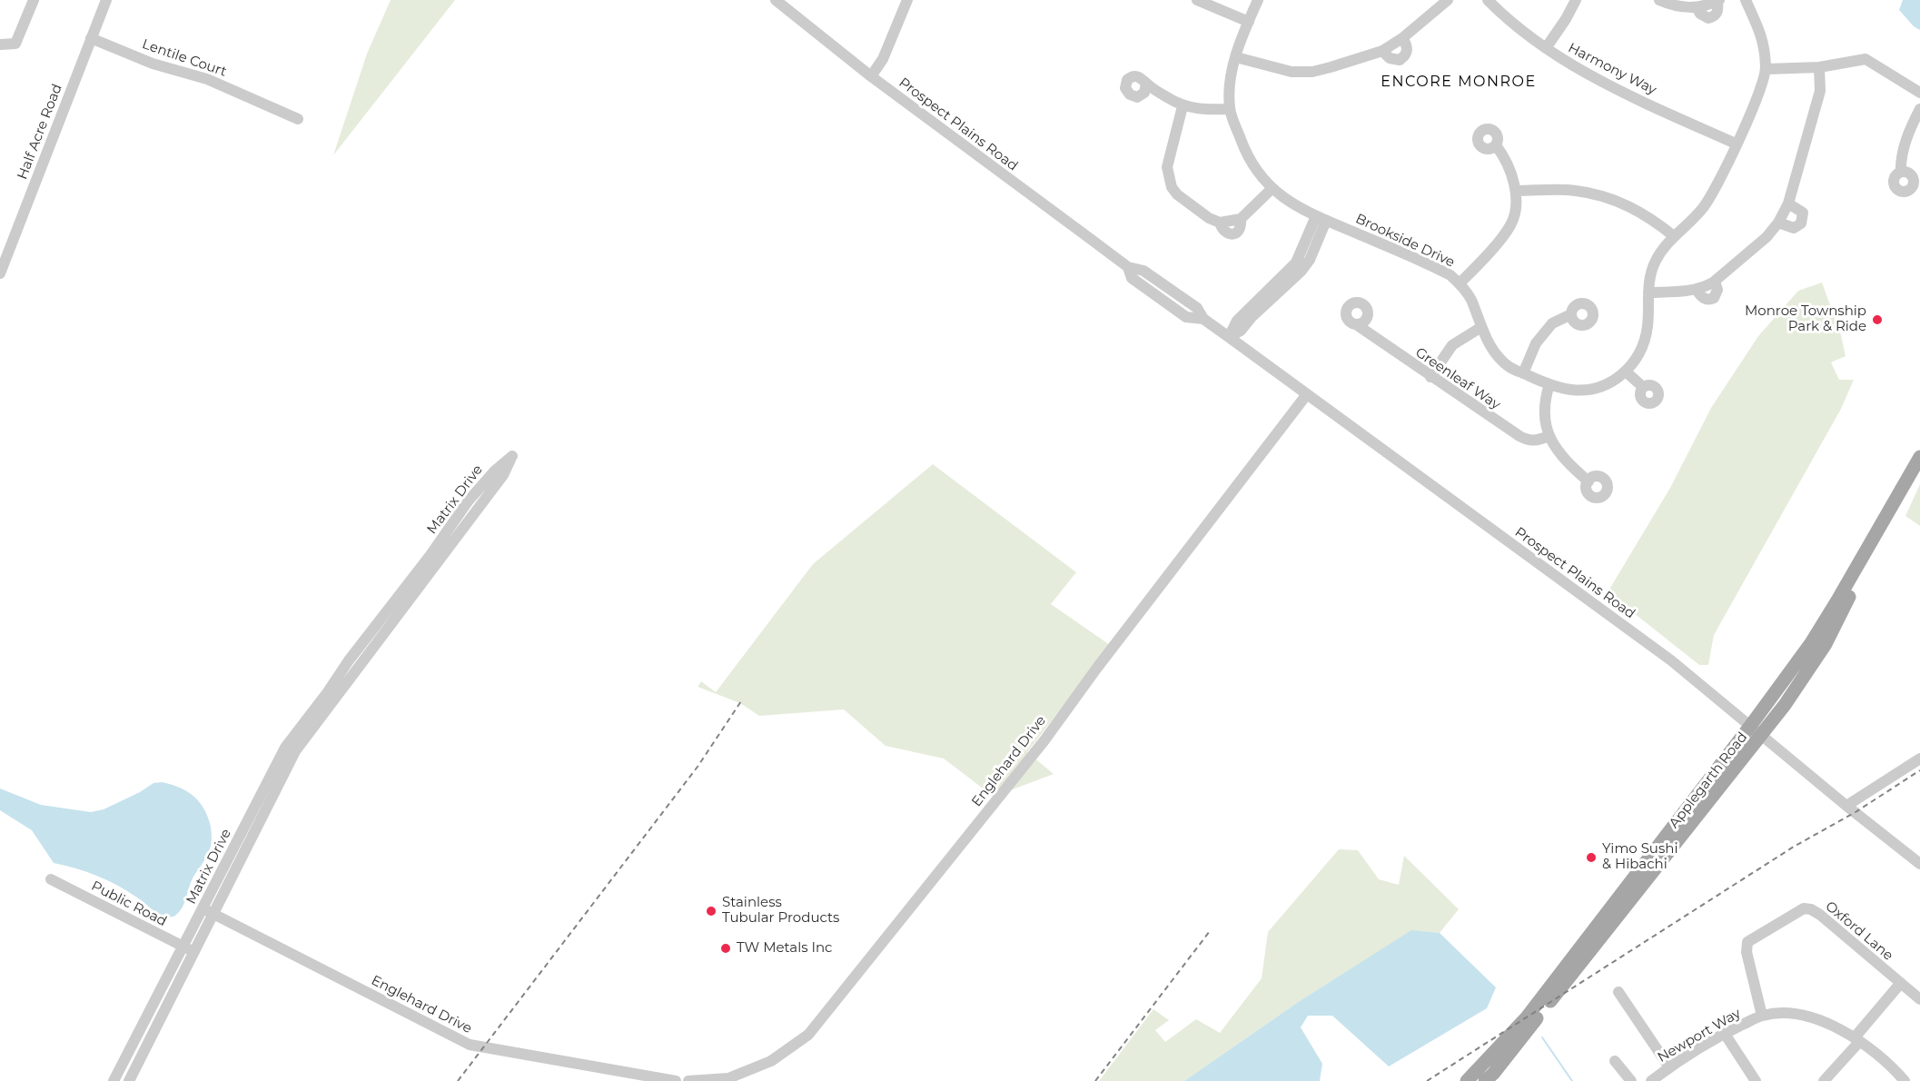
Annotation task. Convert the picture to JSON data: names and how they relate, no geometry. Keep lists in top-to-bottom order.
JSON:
{
  "streets": {
    "main road": ["Applegarth Road"],
    "street": [
      "Lentile Court",
      "Harmony Way",
      "Prospect Plains Road",
      "Half Acre Road",
      "Brookside Drive",
      "Greenleaf Way",
      "Matrix Drive",
      "Englehard Drive",
      "Public Road",
      "Oxford Lane",
      "Newport Way"
    ]
  },
  "crossings": [
    ["Lentile Court", "Half Acre Road"],
    ["Harmony Way", "Brookside Drive"],
    ["Prospect Plains Road", "Englehard Drive"],
    ["Prospect Plains Road", "Applegarth Road"],
    ["Matrix Drive", "Englehard Drive"],
    ["Matrix Drive", "Public Road"],
    ["Oxford Lane", "Newport Way"]
  ],
  "districts": ["ENCORE MONROE"],
  "places": [
    "Monroe Township Park & Ride",
    "Yimo Sushi & Hibachi",
    "Stainless Tubular Products",
    "TW Metals Inc"
  ]
}
